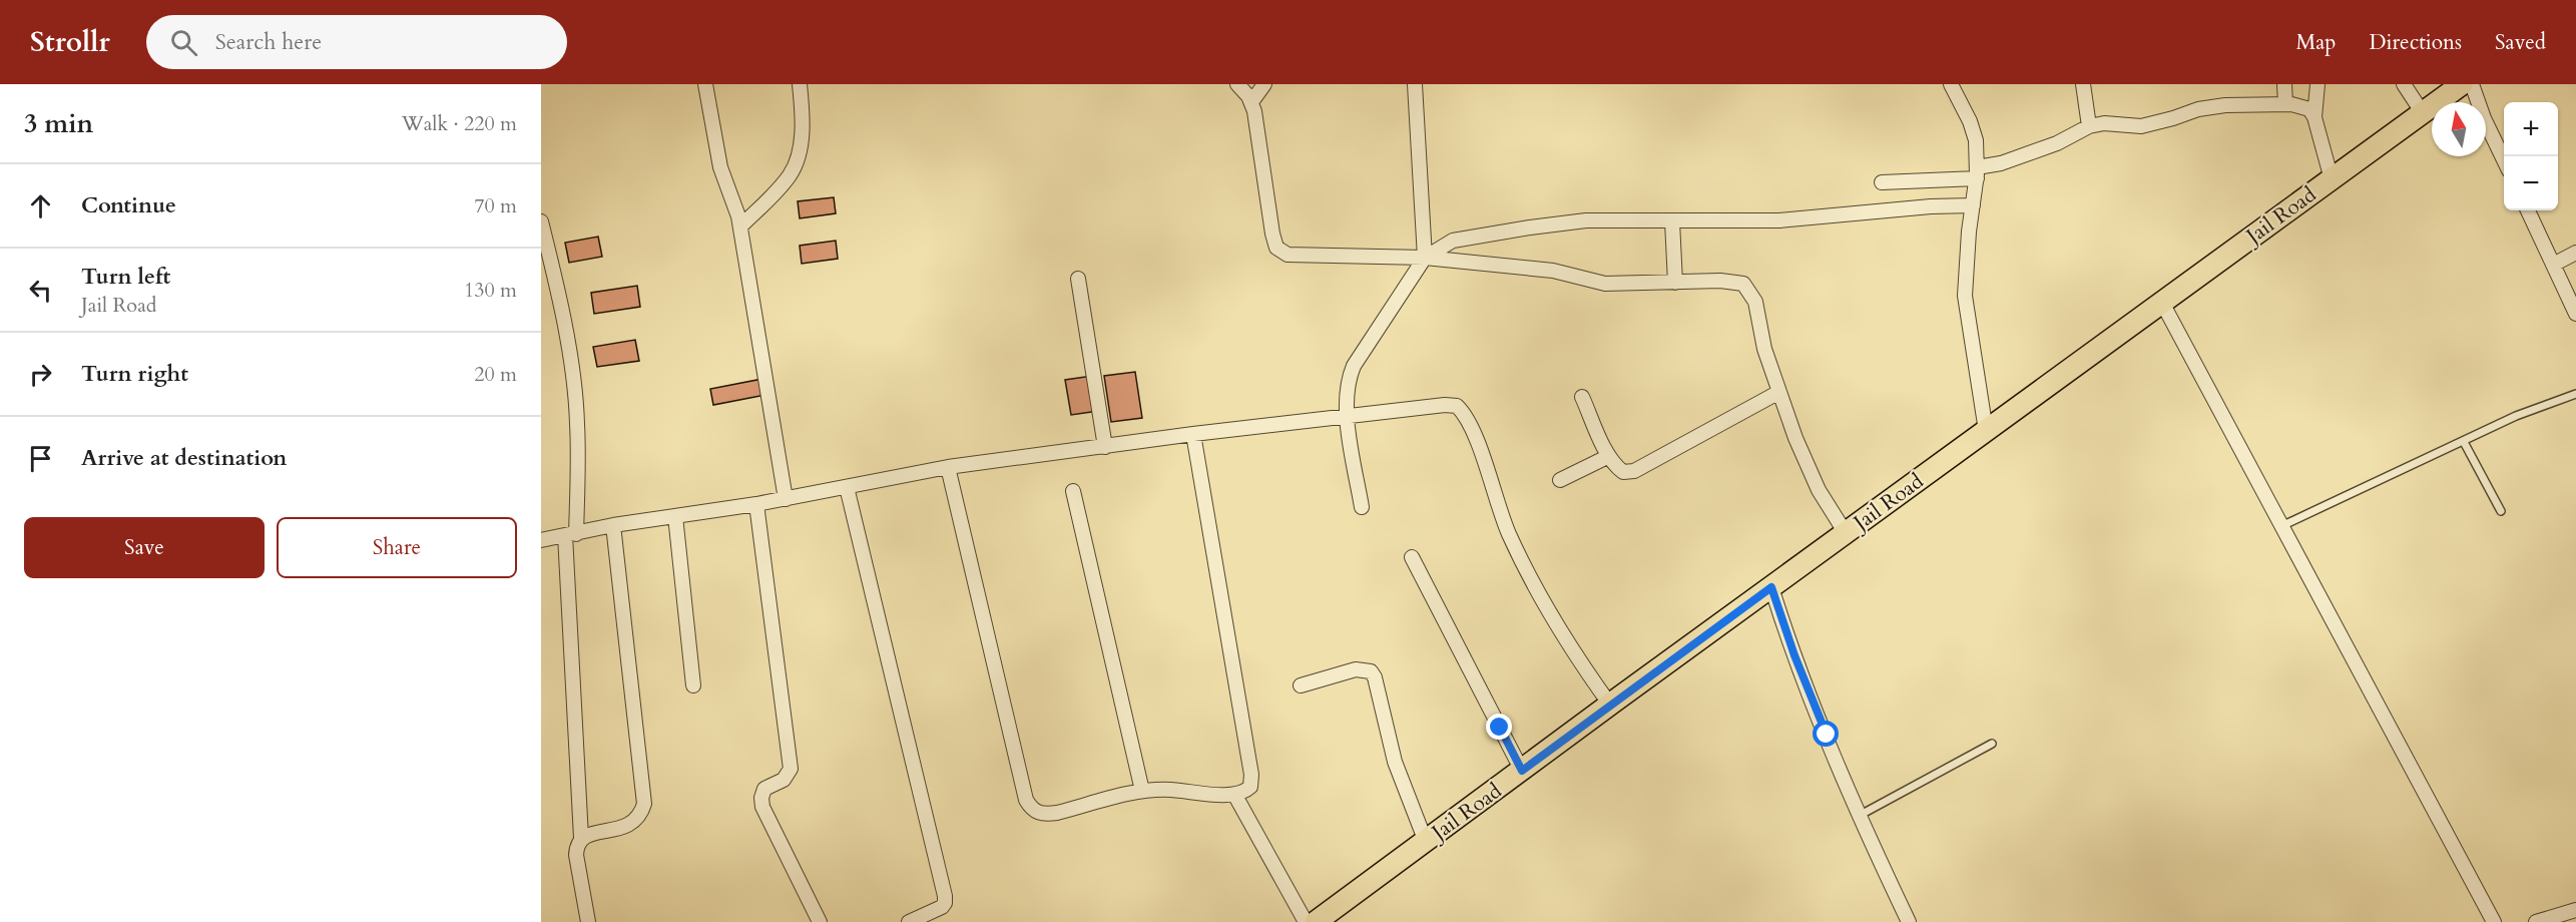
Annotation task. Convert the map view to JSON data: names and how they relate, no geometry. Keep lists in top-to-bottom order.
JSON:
{
  "streets": {
    "main road": ["Jail Road"]
  },
  "north": "top",
  "page": {
    "header": "Strollr",
    "search": "Search here",
    "nav": ["Map", "Directions", "Saved"],
    "heading": ["3 min", "Walk · 220 m"],
    "map_buttons": ["+", "−"],
    "list": [
      ["Continue", "70 m"],
      ["Turn left", "Jail Road", "130 m"],
      ["Turn right", "20 m"],
      "Arrive at destination"
    ],
    "buttons": ["Save", "Share"]
  }
}
